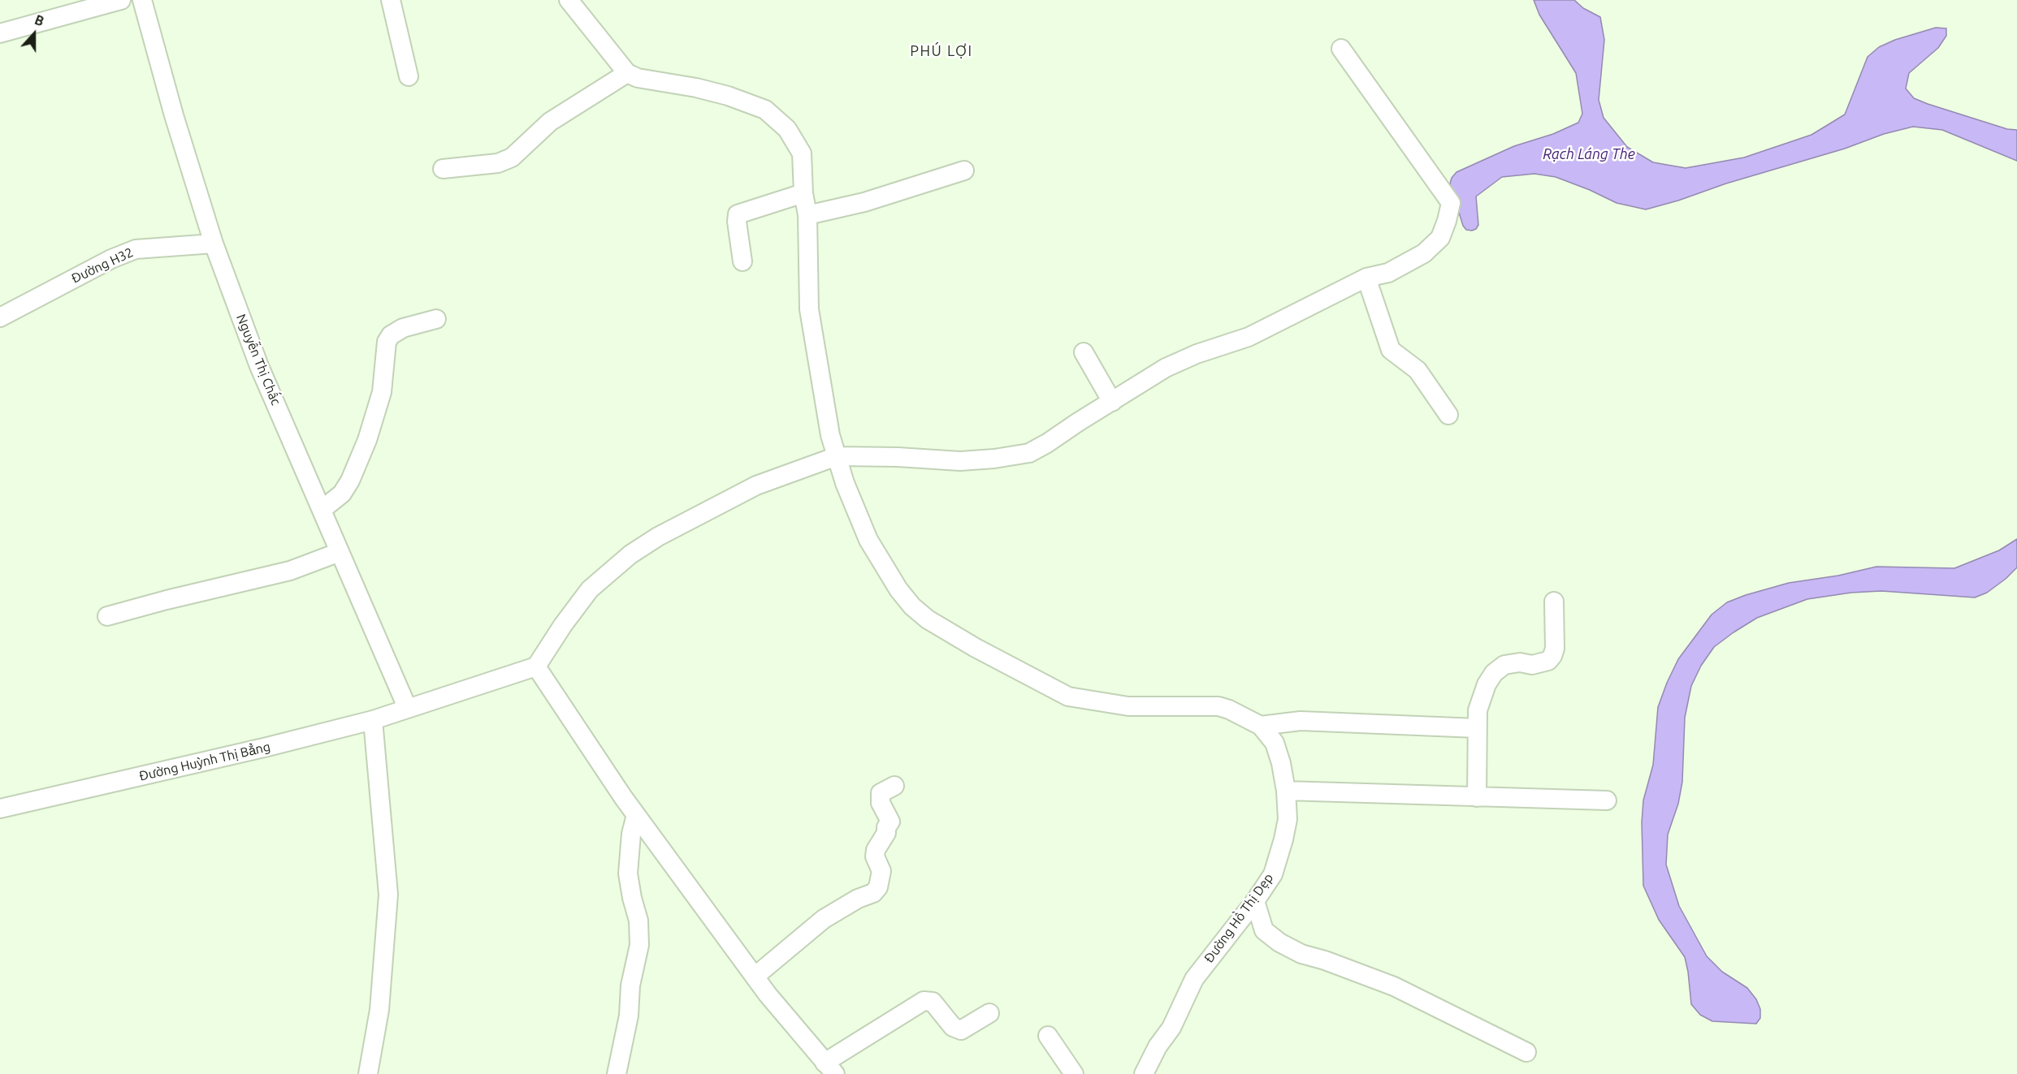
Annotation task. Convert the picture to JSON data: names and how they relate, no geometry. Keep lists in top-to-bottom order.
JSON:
{
  "streets": {
    "street": [
      "Đường H32",
      "Nguyễn Thị Chấc",
      "Đường Huỳnh Thị Bẳng",
      "Đường Hồ Thị Dẹp"
    ]
  },
  "crossings": [
    ["Đường H32", "Nguyễn Thị Chấc"],
    ["Nguyễn Thị Chấc", "Đường Huỳnh Thị Bẳng"]
  ],
  "districts": ["PHÚ LỢI"],
  "water": ["Rạch Láng The"],
  "north": "top"
}
